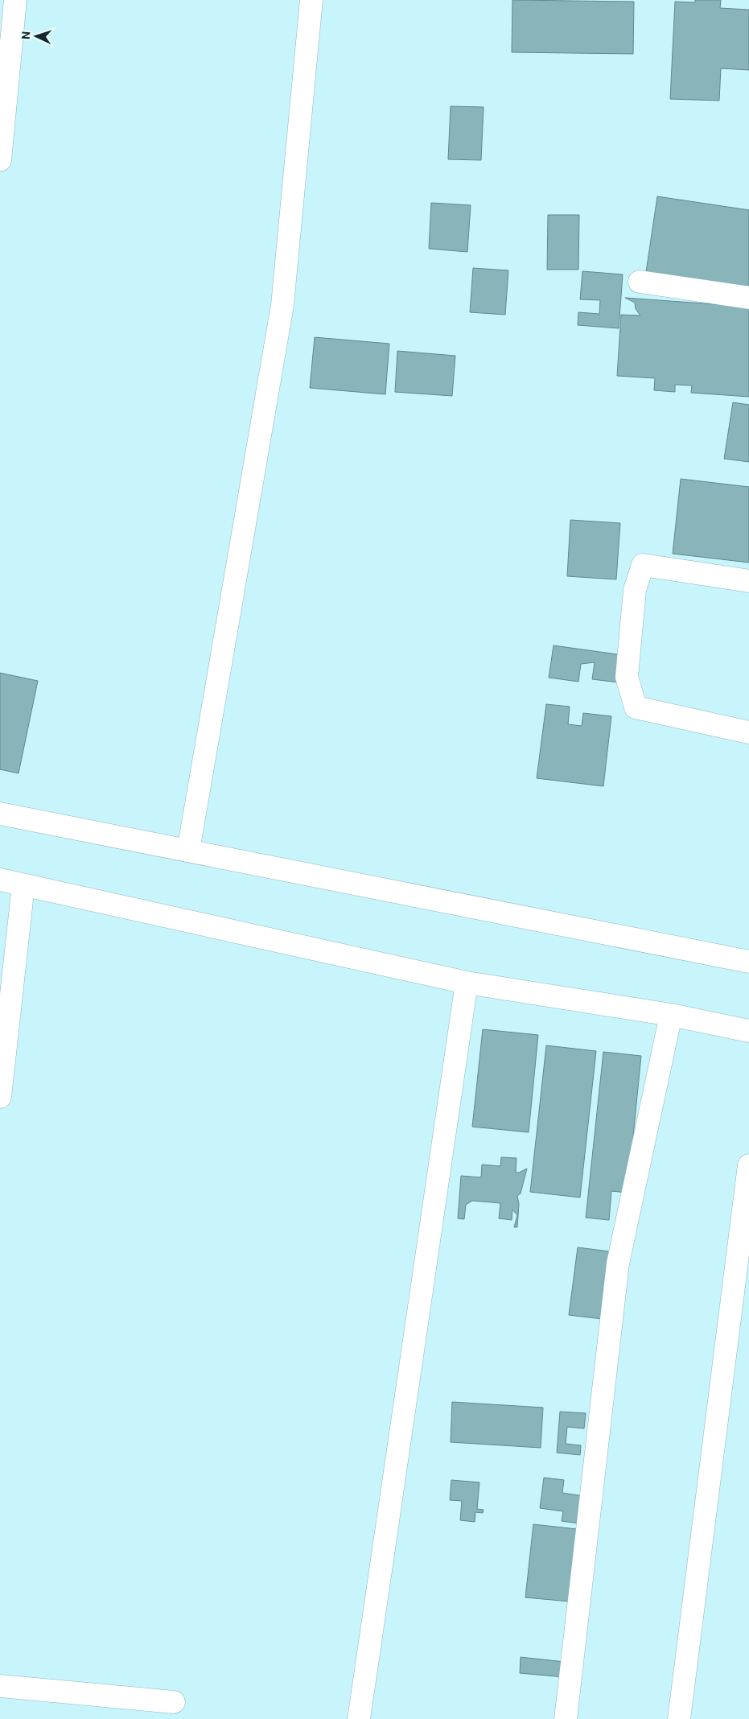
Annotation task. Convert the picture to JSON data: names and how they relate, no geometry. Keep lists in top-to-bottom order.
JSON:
{
  "north": "left"
}
